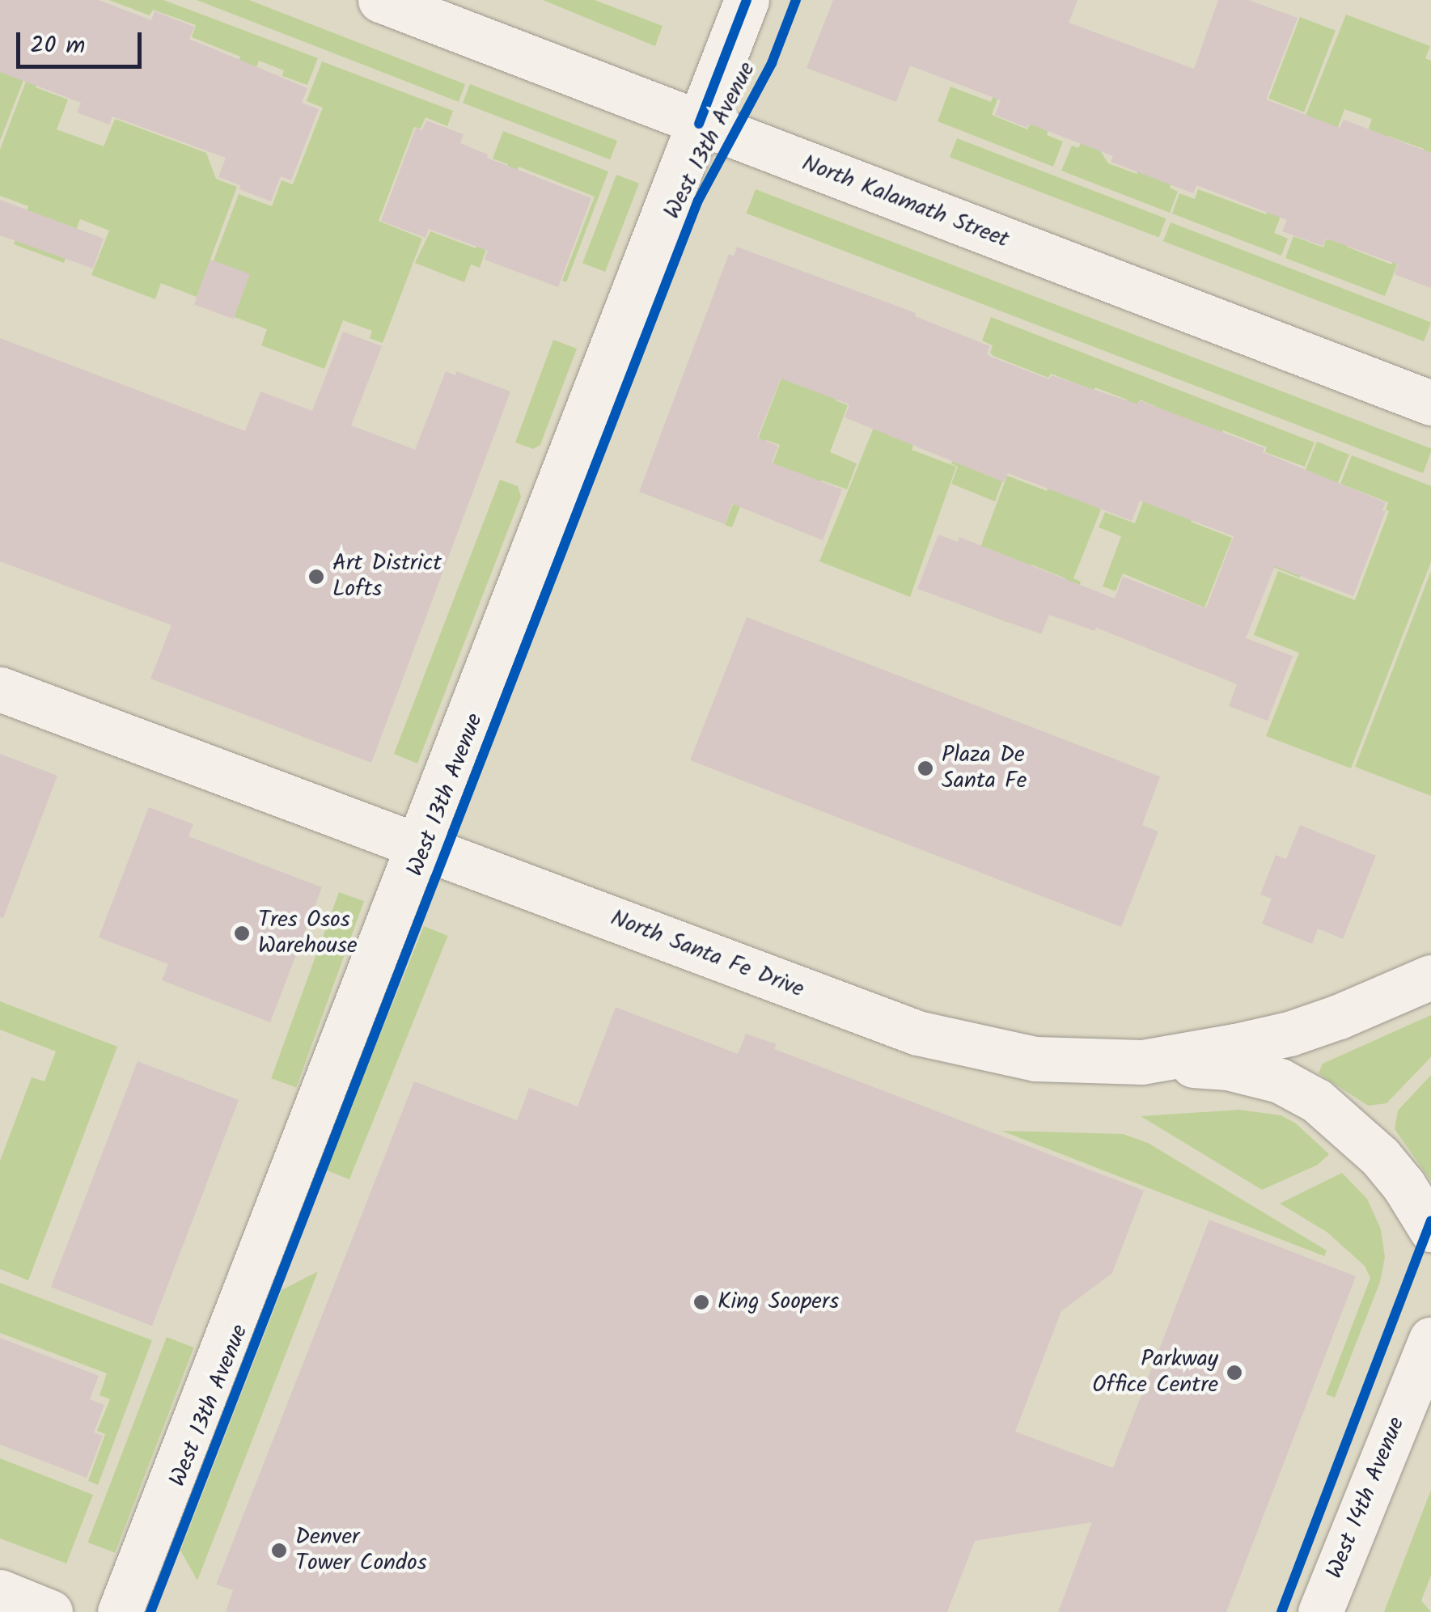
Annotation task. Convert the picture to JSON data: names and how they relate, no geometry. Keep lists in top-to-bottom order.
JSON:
{
  "streets": {
    "main road": [
      "West 13th Avenue",
      "North Kalamath Street",
      "North Santa Fe Drive",
      "West 14th Avenue"
    ]
  },
  "crossings": [
    ["West 13th Avenue", "North Kalamath Street"],
    ["West 13th Avenue", "North Santa Fe Drive"]
  ],
  "places": [
    "Art District Lofts",
    "Plaza De Santa Fe",
    "Tres Osos Warehouse",
    "King Soopers",
    "Parkway Office Centre",
    "Denver Tower Condos"
  ],
  "scale_bar": "20 m"
}
